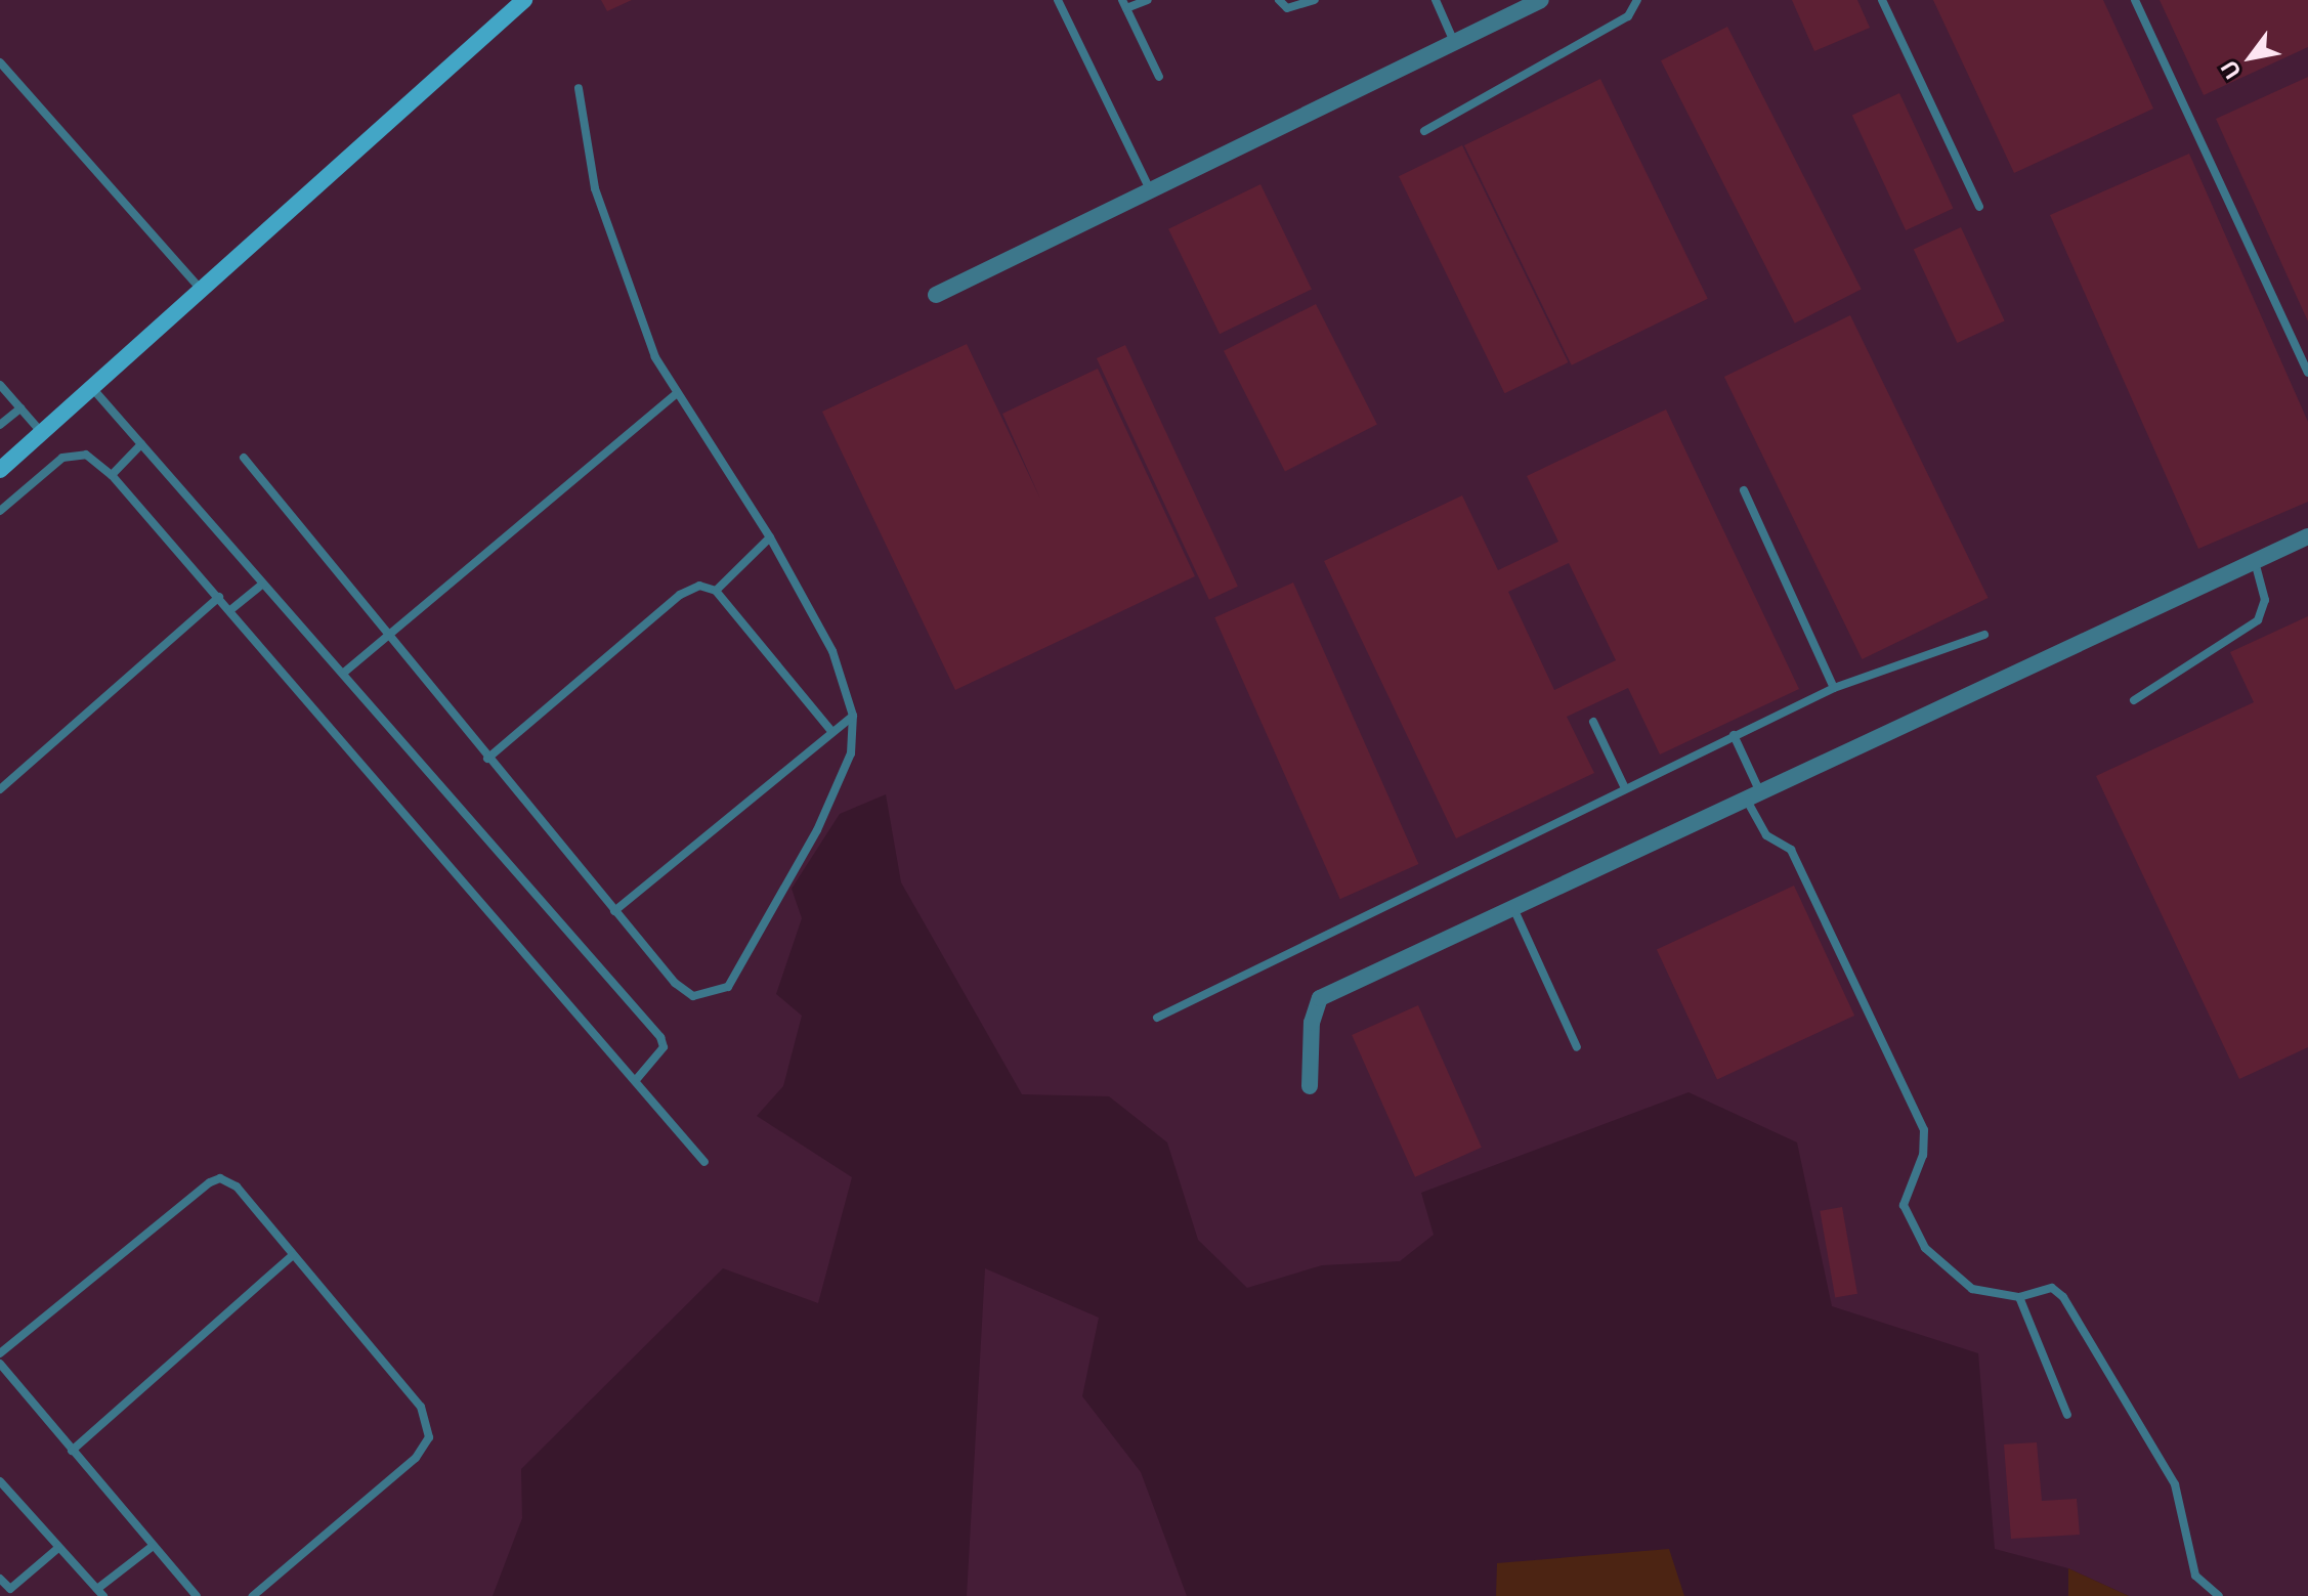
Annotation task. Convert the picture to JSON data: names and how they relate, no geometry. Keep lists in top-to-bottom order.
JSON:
{
  "north": "bottom left"
}
